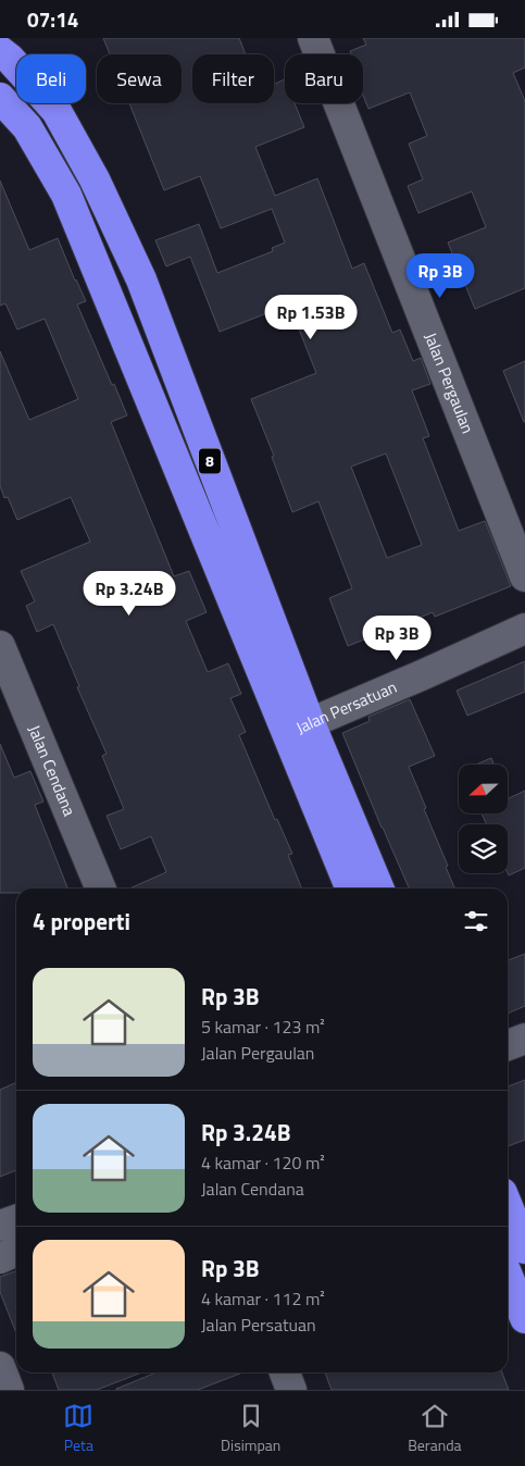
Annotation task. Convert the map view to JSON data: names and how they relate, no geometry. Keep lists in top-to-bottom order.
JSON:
{
  "streets": {
    "highway": ["8"],
    "street": ["Jalan Pergaulan", "Jalan Persatuan", "Jalan Cendana"]
  },
  "crossings": [
    ["8", "Jalan Persatuan"]
  ],
  "north": "left",
  "page": {
    "status": "07:14",
    "chip": [
      "Beli",
      "Sewa",
      "Filter",
      "Baru"
    ],
    "price": [
      "Rp 3B",
      "Rp 1.53B",
      "Rp 3.24B",
      "Rp 3B"
    ],
    "heading": "4 properti",
    "list": [
      {
        "name": "Rp 3B",
        "note": "5 kamar · 123 m² · Jalan Pergaulan"
      },
      {
        "name": "Rp 3.24B",
        "note": "4 kamar · 120 m² · Jalan Cendana"
      },
      {
        "name": "Rp 3B",
        "note": "4 kamar · 112 m² · Jalan Persatuan"
      }
    ],
    "tabs": ["Peta", "Disimpan", "Beranda"]
  }
}
